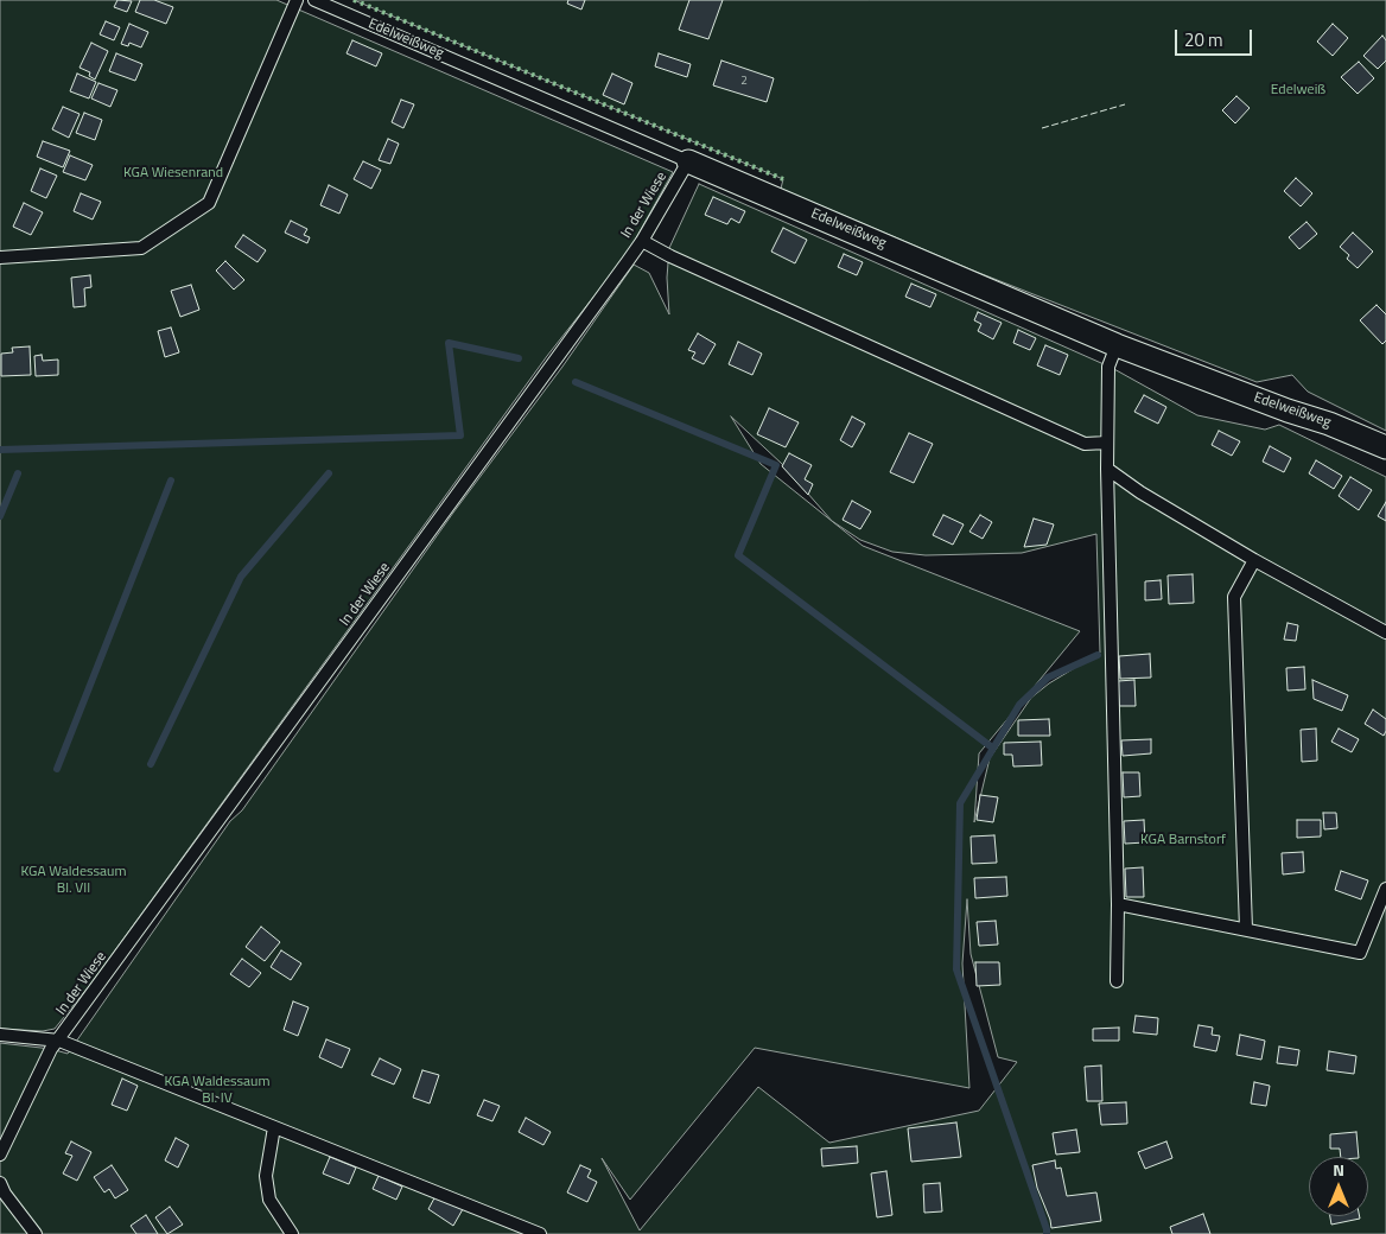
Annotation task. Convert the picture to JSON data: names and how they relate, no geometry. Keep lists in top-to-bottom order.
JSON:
{
  "streets": {
    "street": ["Edelweißweg"],
    "lane": ["In der Wiese"]
  },
  "crossings": [
    ["Edelweißweg", "In der Wiese"]
  ],
  "parks": [
    "Edelweiß",
    "KGA Wiesenrand",
    "KGA Barnstorf",
    "KGA Waldessaum Bl. VII",
    "KGA Waldessaum Bl. IV"
  ],
  "house_numbers": ["2"],
  "scale_bar": "20 m",
  "north": "top"
}
